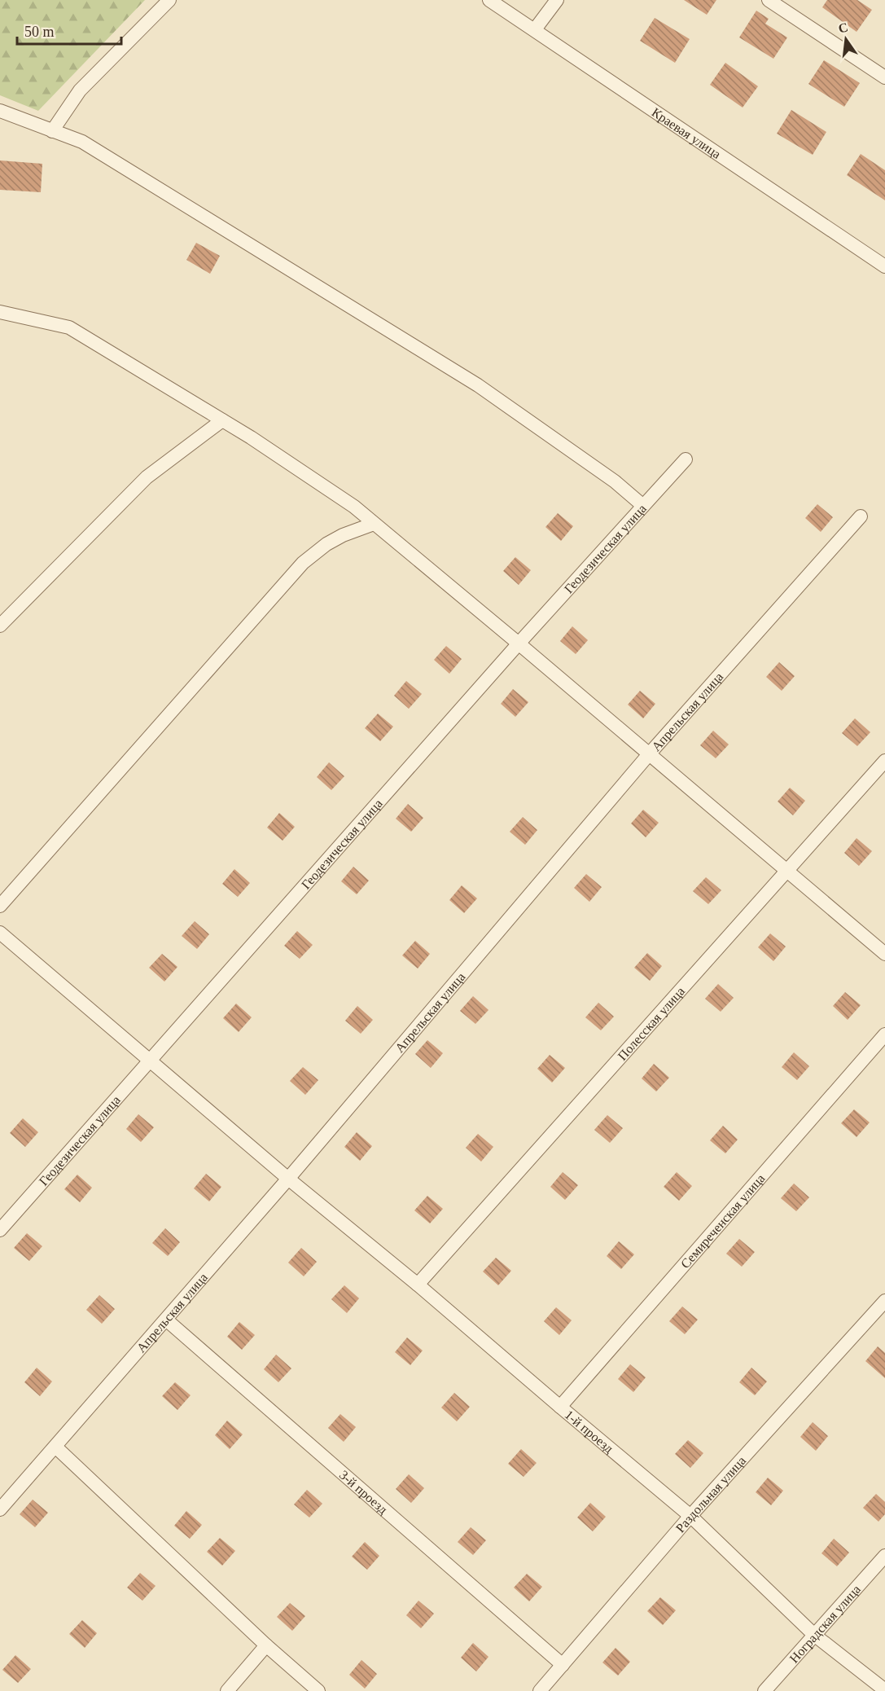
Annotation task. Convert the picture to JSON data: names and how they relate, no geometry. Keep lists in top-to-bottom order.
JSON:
{
  "streets": {
    "street": [
      "Краевая улица",
      "Геодезическая улица",
      "Апрельская улица",
      "Полесская улица",
      "Семиреченская улица",
      "1-й проезд",
      "3-й проезд",
      "Раздольная улица",
      "Ноградская улица"
    ]
  },
  "crossings": [
    ["Геодезическая улица", "1-й проезд"],
    ["Апрельская улица", "1-й проезд"],
    ["Апрельская улица", "3-й проезд"],
    ["Полесская улица", "1-й проезд"],
    ["Семиреченская улица", "1-й проезд"],
    ["1-й проезд", "Раздольная улица"],
    ["1-й проезд", "Ноградская улица"],
    ["3-й проезд", "Раздольная улица"]
  ],
  "scale_bar": "50 m",
  "north": "top"
}
